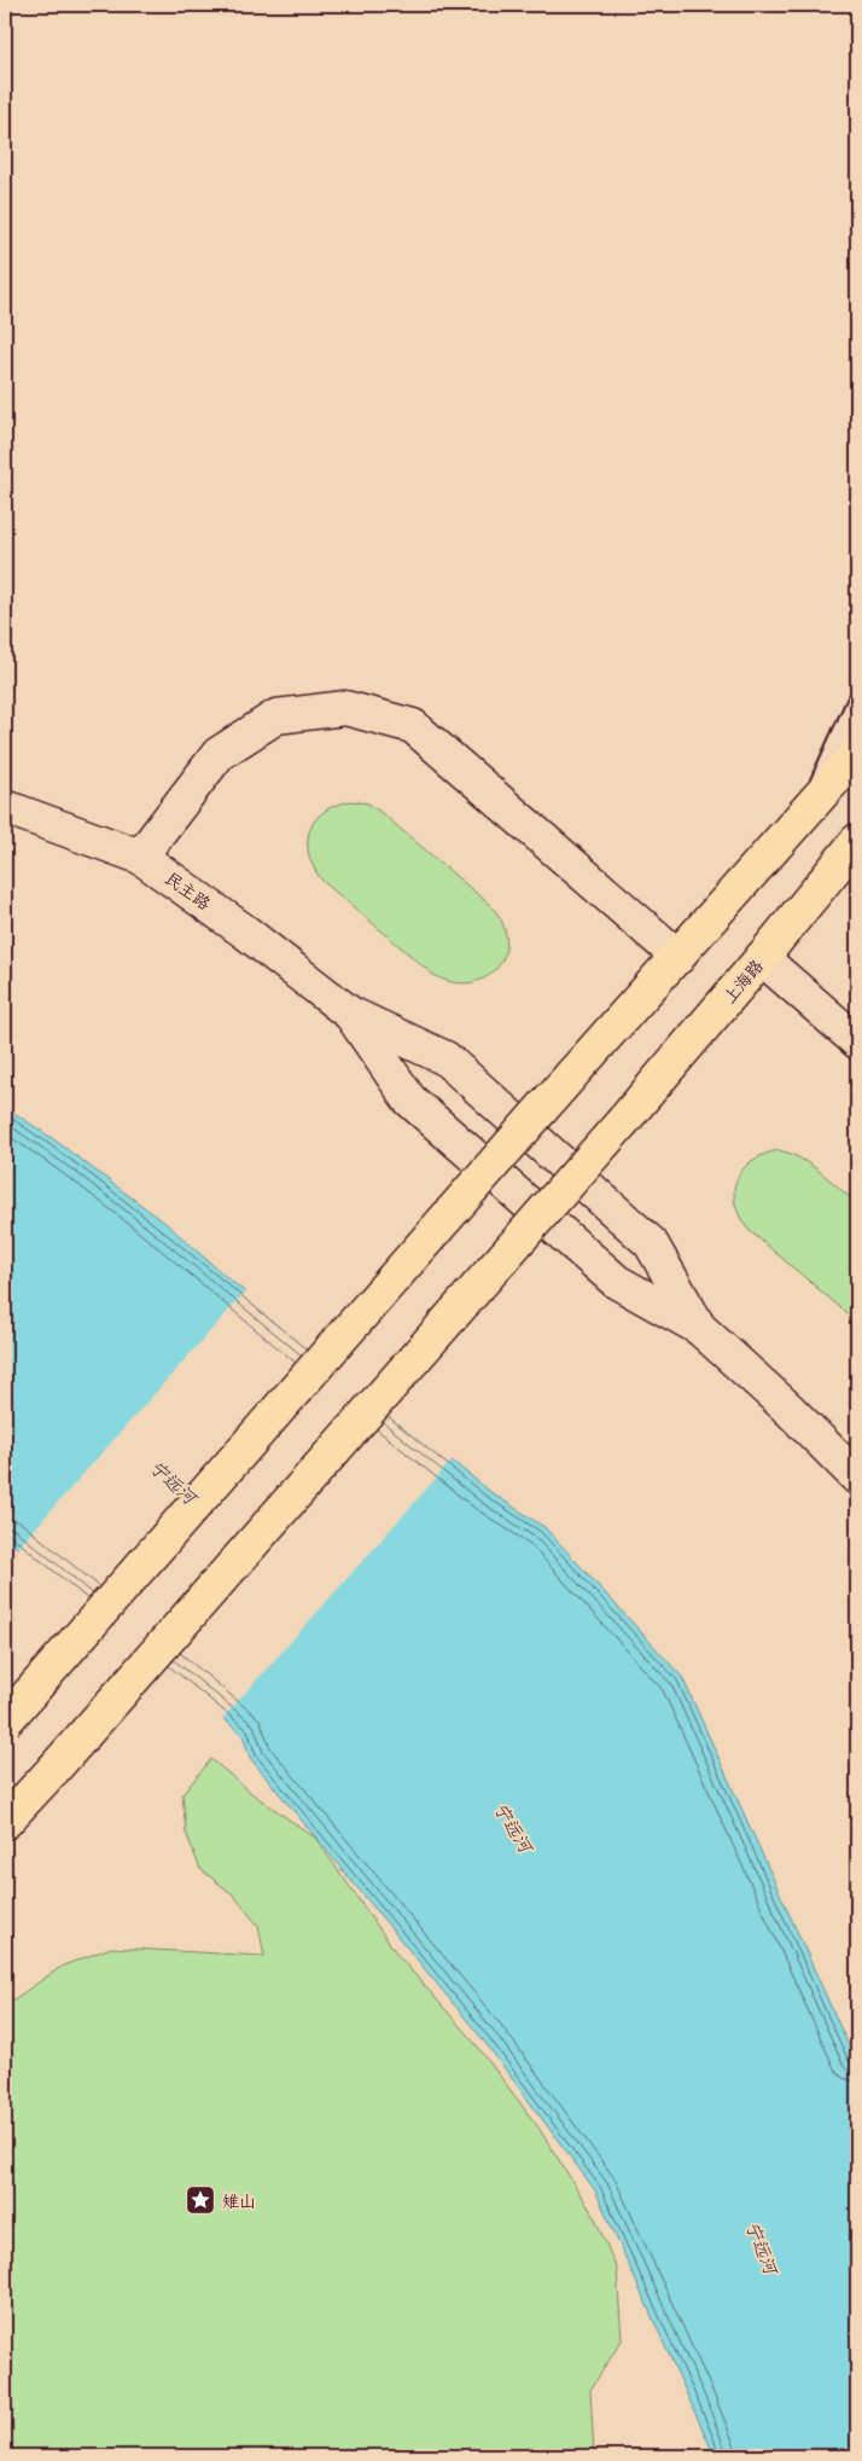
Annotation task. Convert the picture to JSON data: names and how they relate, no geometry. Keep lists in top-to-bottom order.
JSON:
{
  "streets": {
    "highway": ["上海路"],
    "street": ["民主路"]
  },
  "water": ["宁远河"],
  "places": {
    "place": ["雉山"]
  }
}
